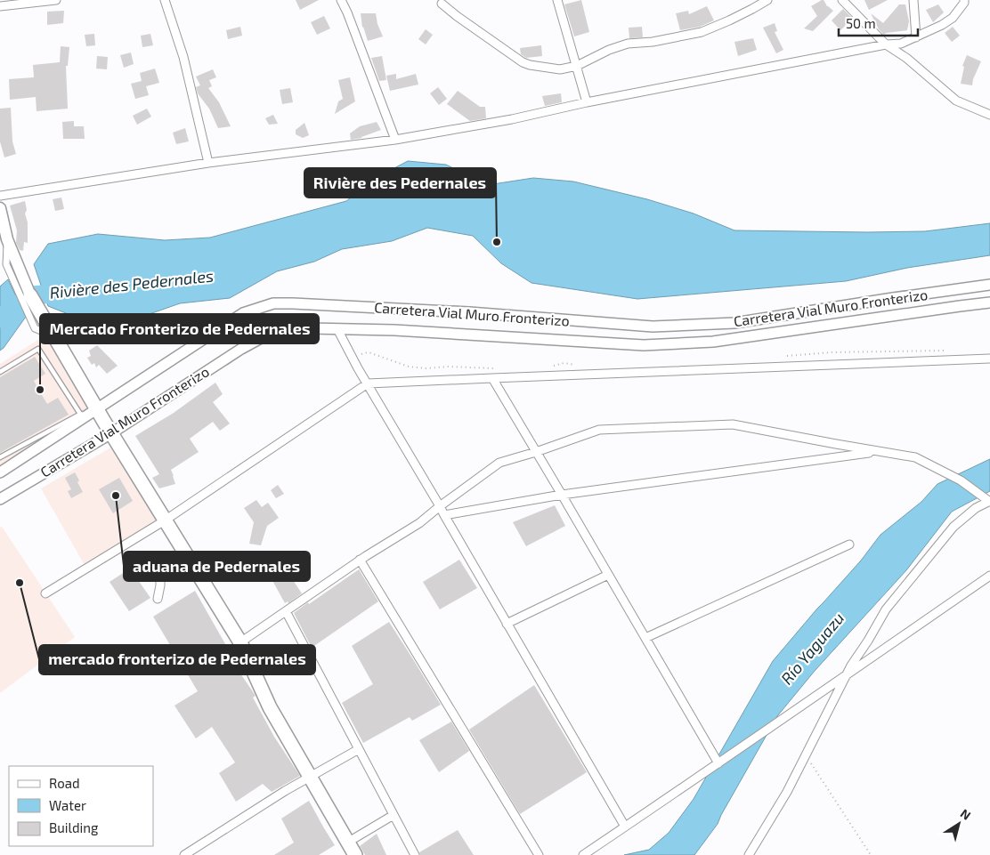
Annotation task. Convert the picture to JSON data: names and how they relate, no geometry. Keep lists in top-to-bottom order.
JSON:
{
  "streets": {
    "street": ["Carretera Vial Muro Fronterizo"]
  },
  "water": ["Rivière des Pedernales", "Río Yaguazu"],
  "places": [
    "Rivière des Pedernales",
    "Mercado Fronterizo de Pedernales",
    "aduana de Pedernales",
    "mercado fronterizo de Pedernales"
  ],
  "legend": ["Road", "Water", "Building"],
  "scale_bar": "50 m",
  "north": "top right"
}
